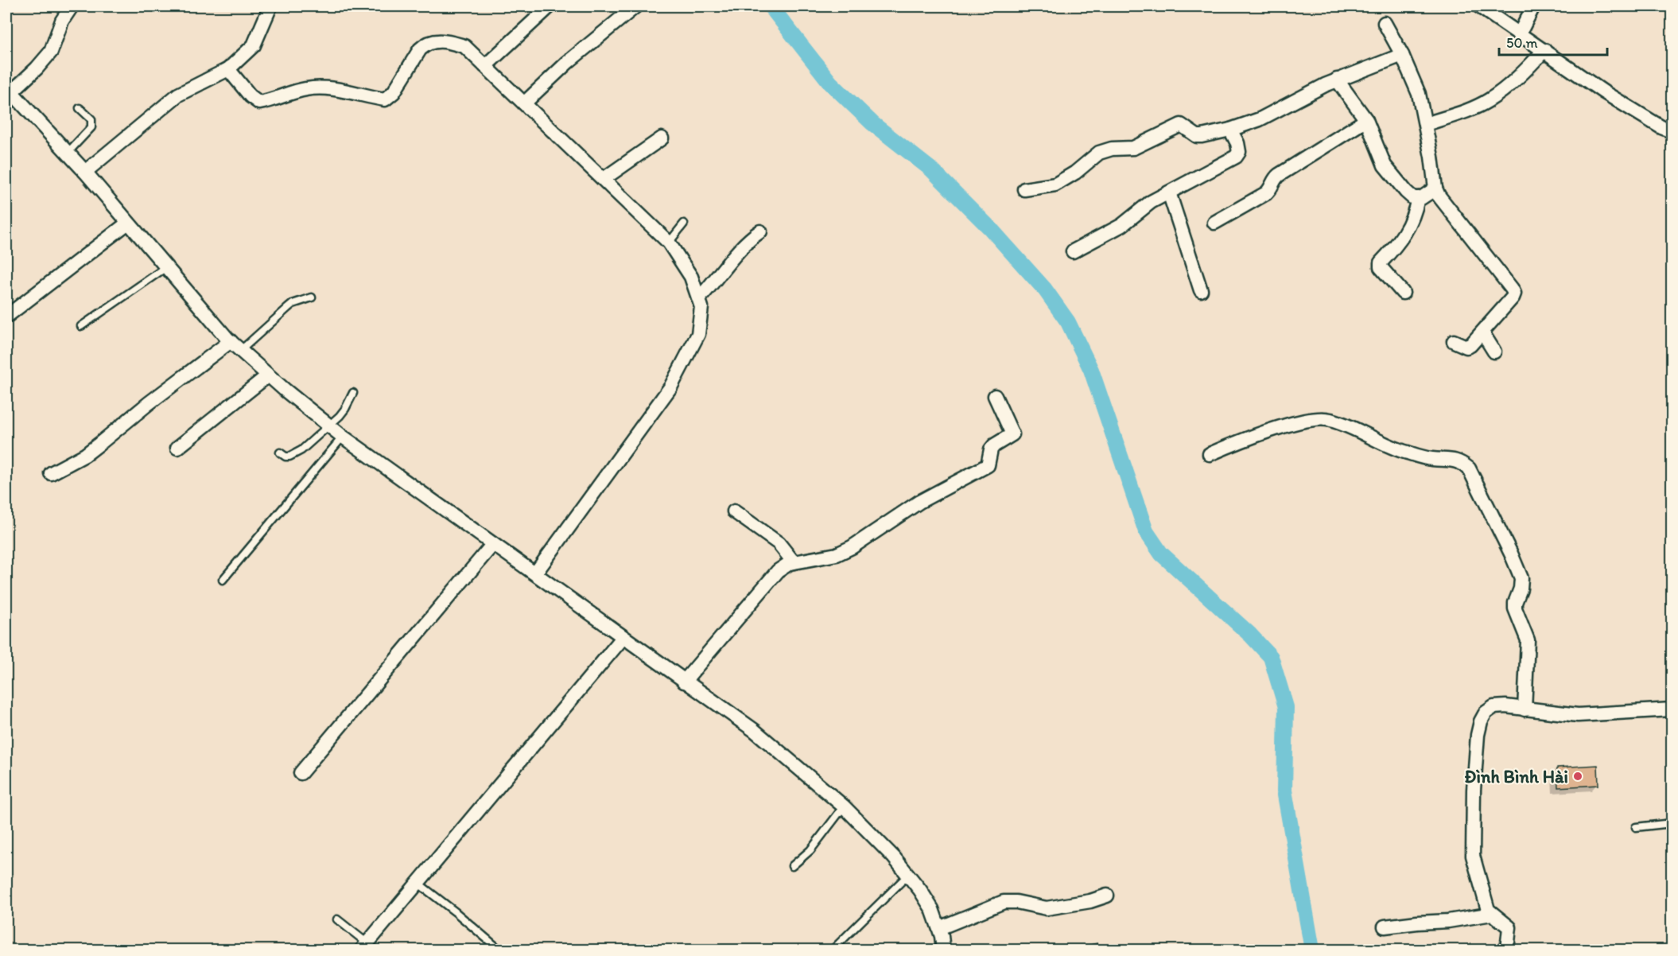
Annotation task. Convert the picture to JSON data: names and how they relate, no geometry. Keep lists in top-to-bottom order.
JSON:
{
  "places": ["Đình Bình Hài"],
  "scale_bar": "50 m"
}
